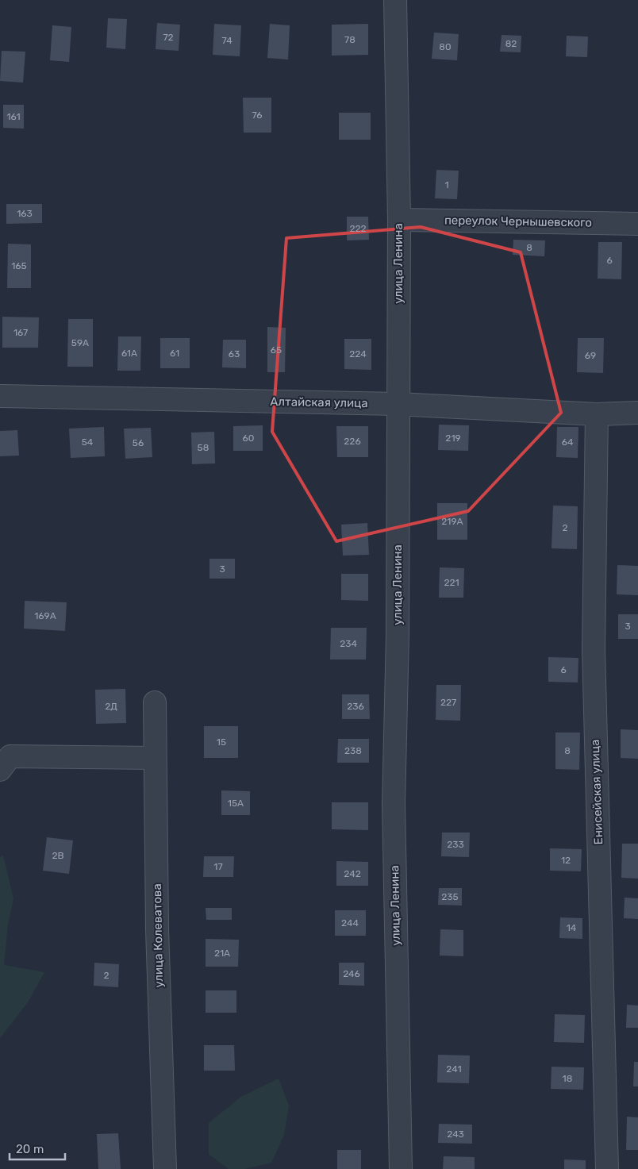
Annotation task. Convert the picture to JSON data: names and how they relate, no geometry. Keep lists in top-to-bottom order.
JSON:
{
  "streets": {
    "street": [
      "переулок Чернышевского",
      "улица Ленина",
      "Алтайская улица",
      "Енисейская улица",
      "улица Колеватова"
    ]
  },
  "crossings": [
    ["переулок Чернышевского", "улица Ленина"],
    ["улица Ленина", "Алтайская улица"],
    ["Алтайская улица", "Енисейская улица"]
  ],
  "house_numbers": [
    "72",
    "78",
    "74",
    "82",
    "80",
    "76",
    "161",
    "1",
    "163",
    "222",
    "8",
    "6",
    "165",
    "167",
    "59А",
    "65",
    "61А",
    "61",
    "63",
    "224",
    "69",
    "60",
    "219",
    "226",
    "54",
    "64",
    "56",
    "58",
    "219А",
    "2",
    "3",
    "221",
    "169А",
    "3",
    "234",
    "6",
    "227",
    "2Д",
    "236",
    "15",
    "238",
    "8",
    "15А",
    "233",
    "2В",
    "12",
    "17",
    "242",
    "235",
    "244",
    "14",
    "21А",
    "246",
    "2",
    "241",
    "18",
    "243"
  ],
  "scale_bar": "20 m"
}
